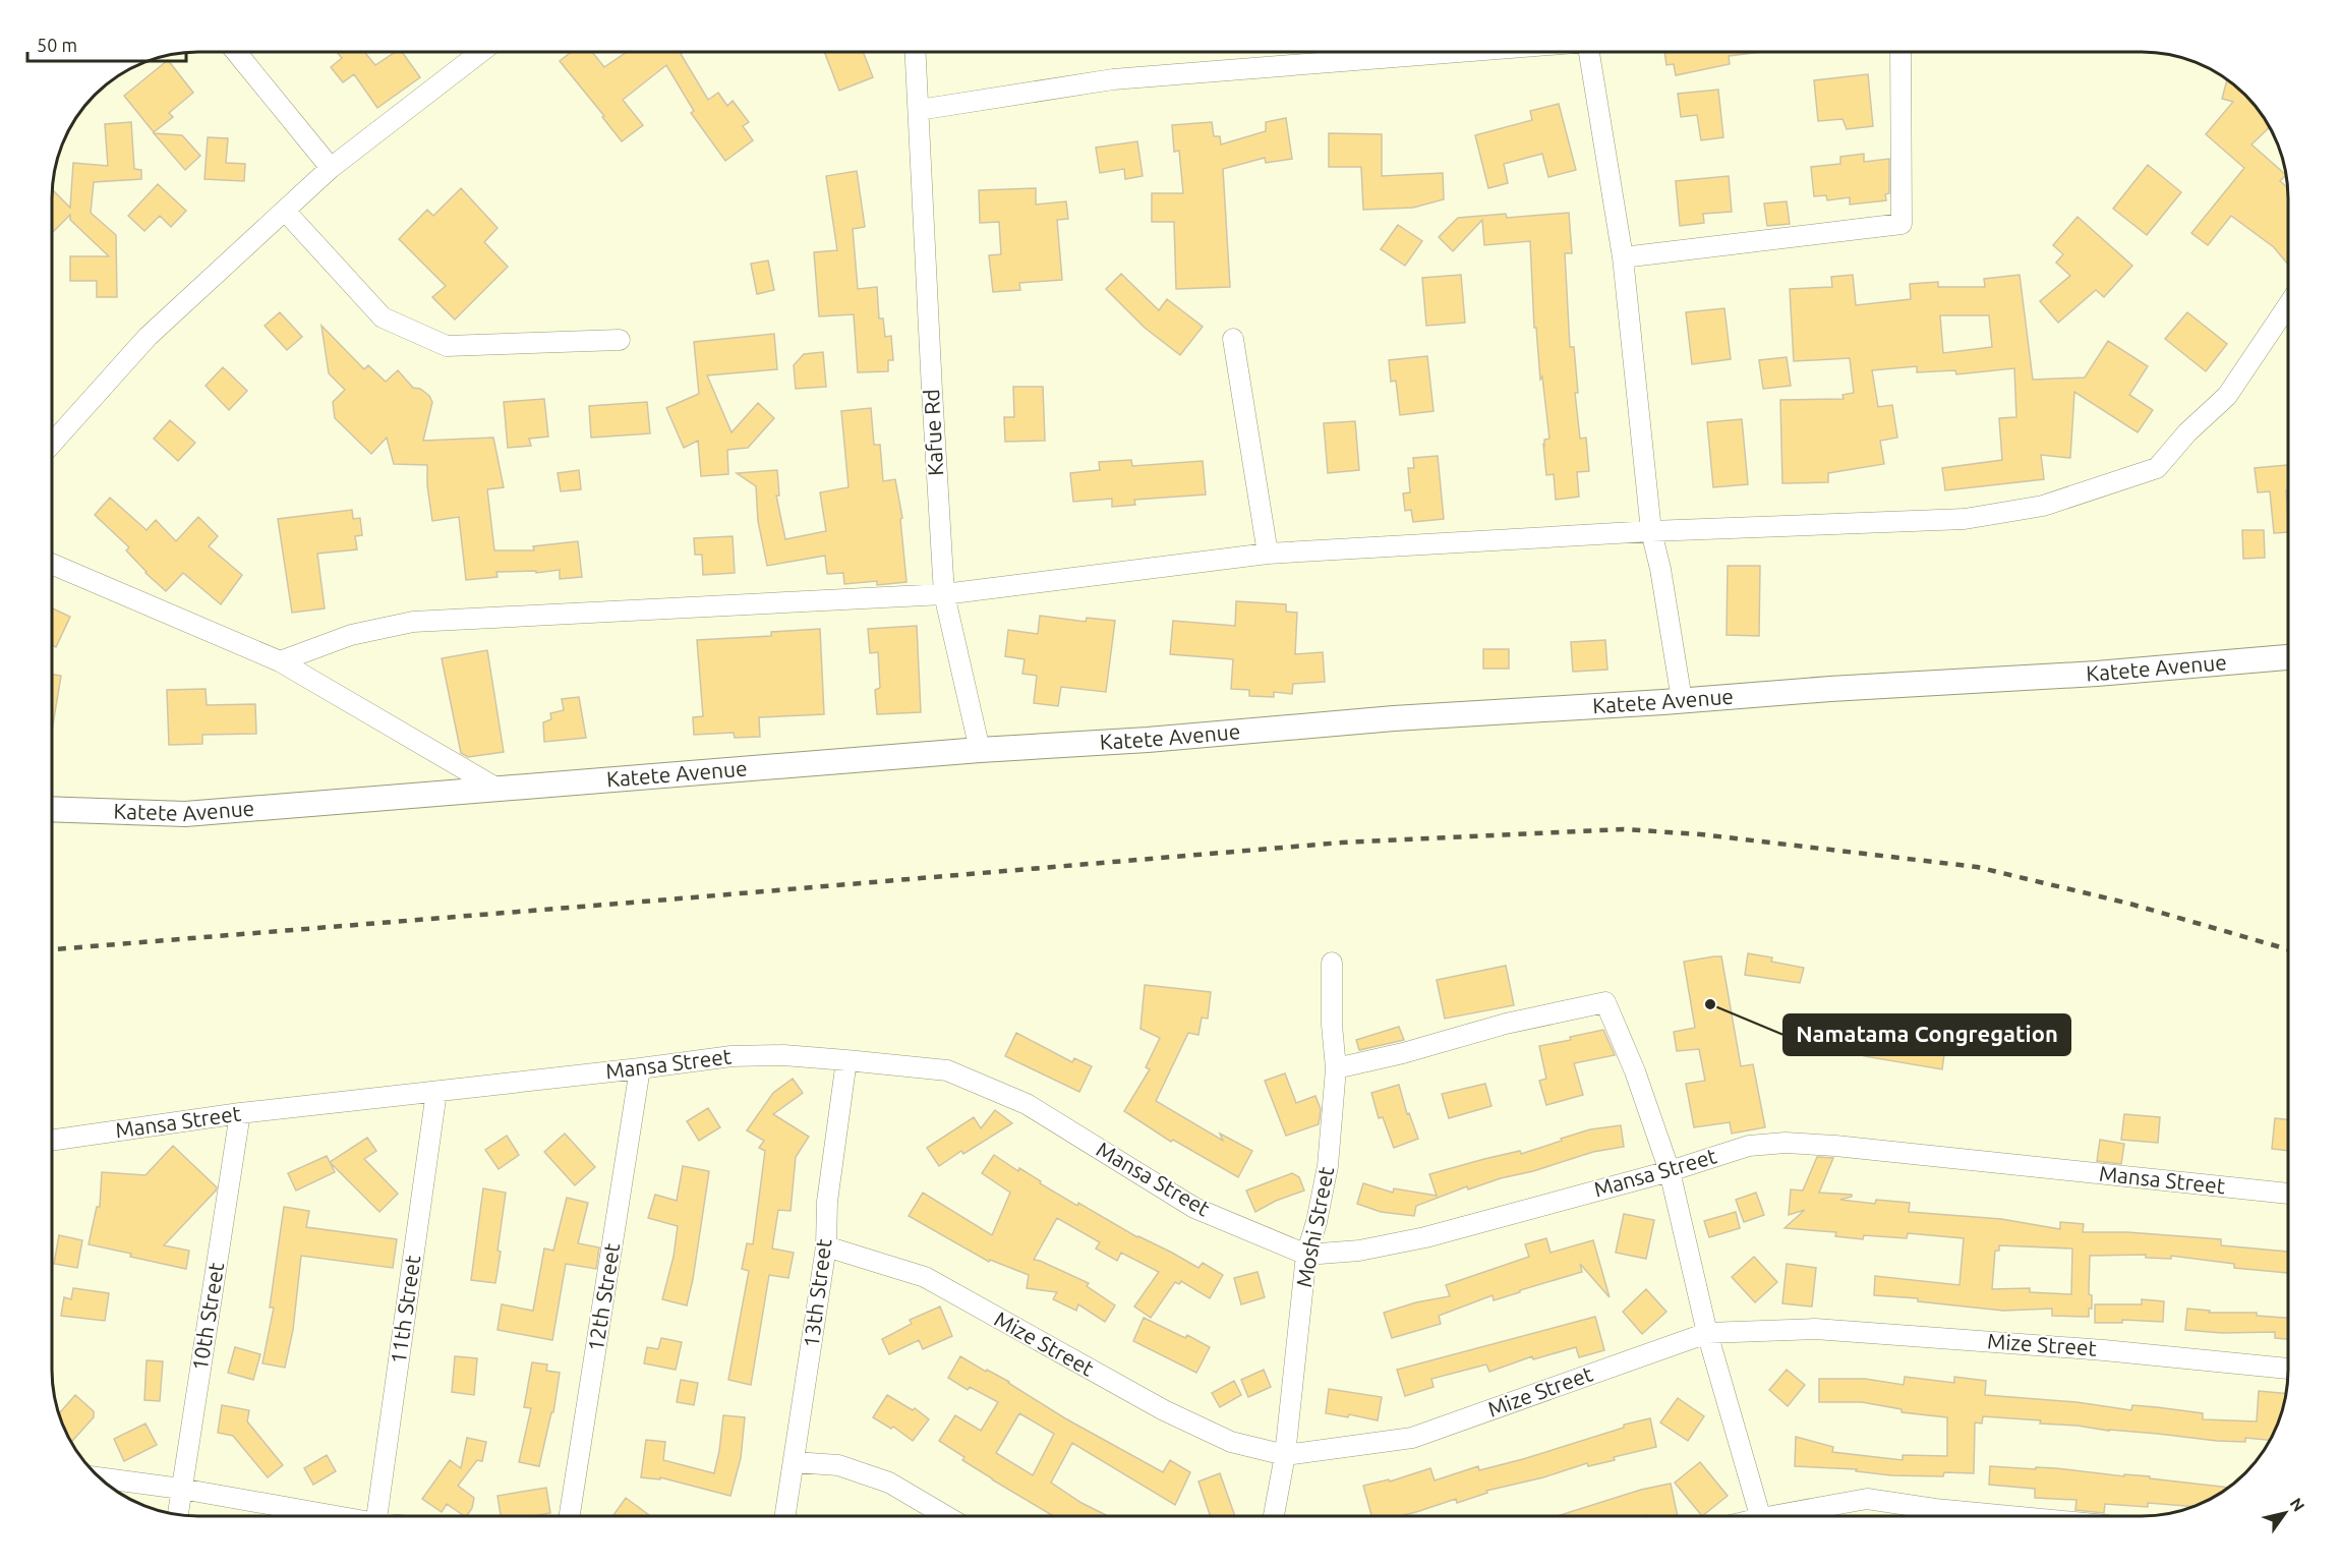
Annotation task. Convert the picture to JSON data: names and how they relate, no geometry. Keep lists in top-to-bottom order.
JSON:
{
  "streets": {
    "street": [
      "Kafue Rd",
      "Katete Avenue",
      "Mansa Street",
      "Moshi Street",
      "13th Street",
      "12th Street",
      "11th Street",
      "10th Street",
      "Mize Street"
    ]
  },
  "crossings": [
    ["Kafue Rd", "Katete Avenue"],
    ["Mansa Street", "Moshi Street"],
    ["Mansa Street", "13th Street"],
    ["Mansa Street", "12th Street"],
    ["Mansa Street", "11th Street"],
    ["Mansa Street", "10th Street"],
    ["Moshi Street", "Mize Street"],
    ["13th Street", "Mize Street"]
  ],
  "places": ["Namatama Congregation"],
  "scale_bar": "50 m",
  "north": "top right"
}
